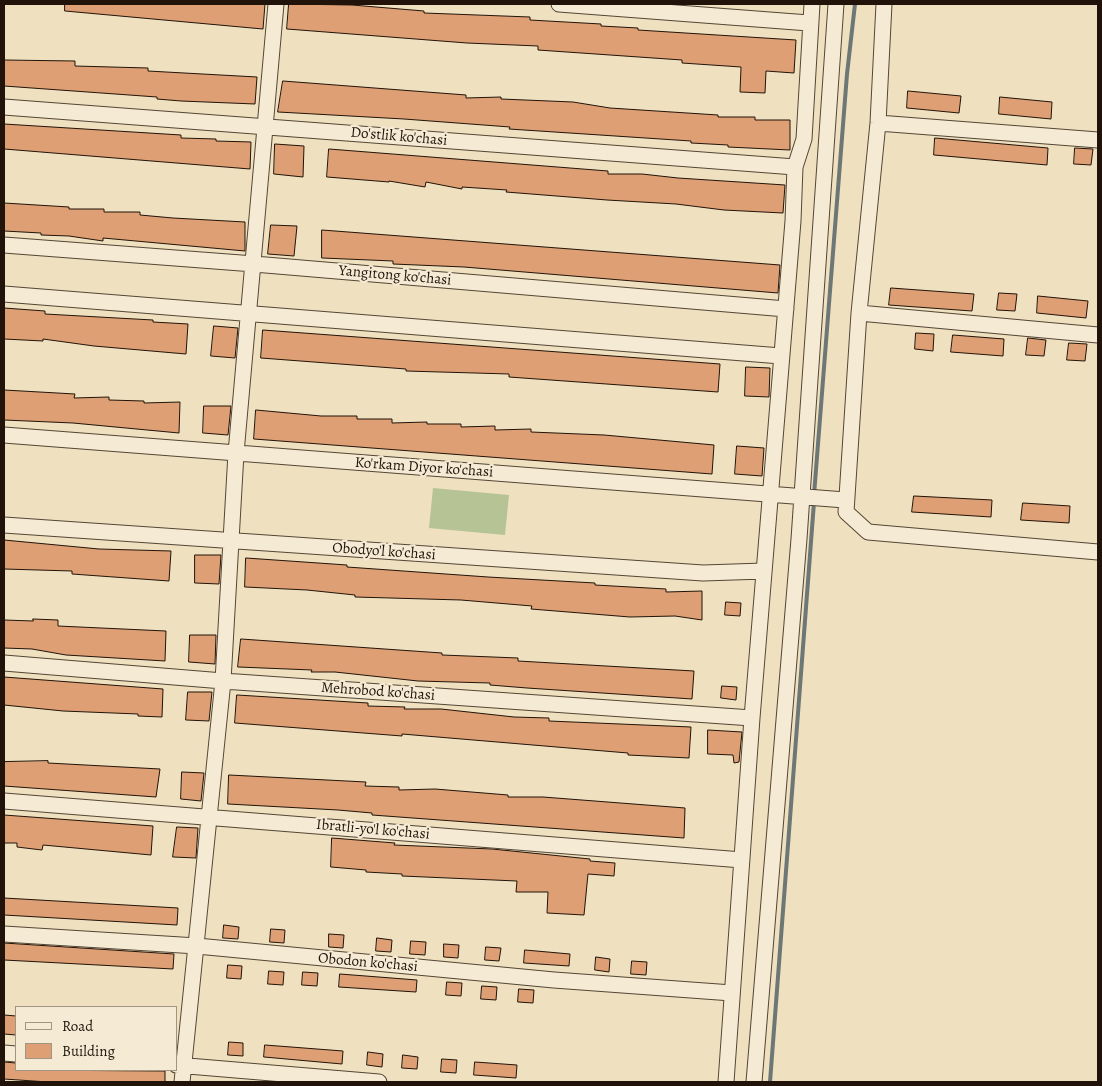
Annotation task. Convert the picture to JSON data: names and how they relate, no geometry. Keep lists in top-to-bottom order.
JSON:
{
  "streets": {
    "street": [
      "Do'stlik ko'chasi",
      "Yangitong ko'chasi",
      "Ko'rkam Diyor ko'chasi",
      "Obodyo'l ko'chasi",
      "Mehrobod ko'chasi",
      "Ibratli-yo'l ko'chasi",
      "Obodon ko'chasi"
    ]
  },
  "legend": ["Road", "Building"]
}
